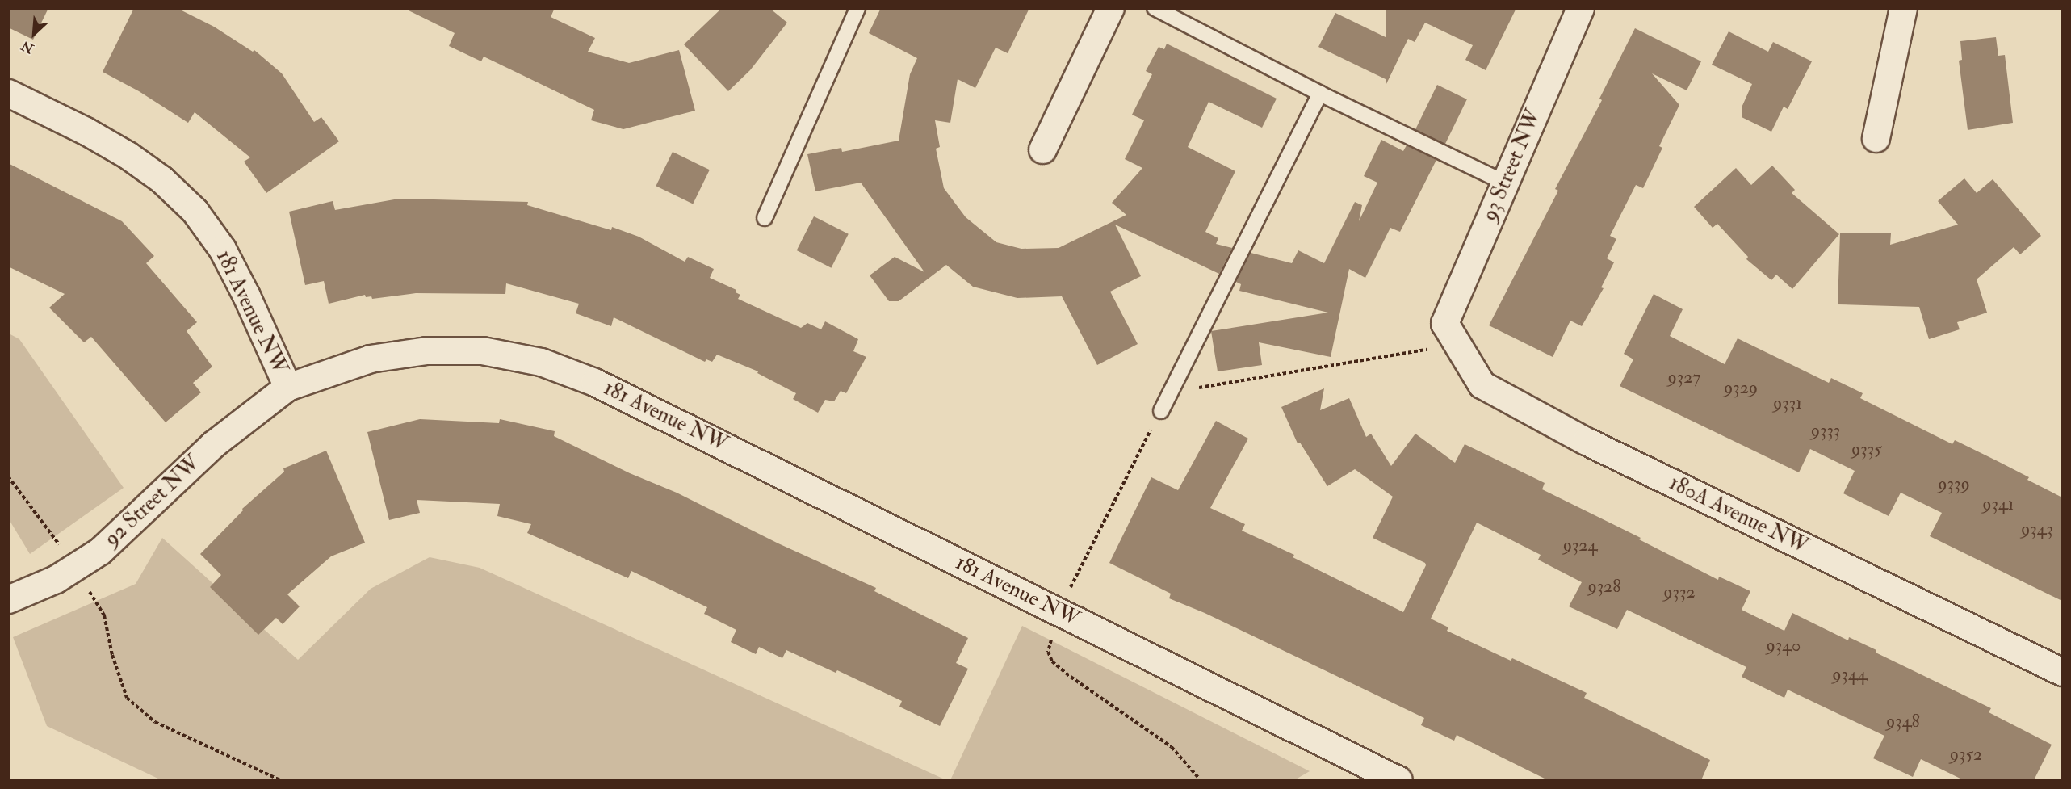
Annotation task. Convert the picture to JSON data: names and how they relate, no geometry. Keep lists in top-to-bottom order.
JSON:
{
  "streets": {
    "street": [
      "93 Street NW",
      "181 Avenue NW",
      "92 Street NW",
      "180A Avenue NW"
    ]
  },
  "crossings": [
    ["93 Street NW", "180A Avenue NW"],
    ["181 Avenue NW", "92 Street NW"]
  ],
  "house_numbers": [
    "9327",
    "9329",
    "9331",
    "9333",
    "9335",
    "9339",
    "9341",
    "9343",
    "9324",
    "9328",
    "9332",
    "9340",
    "9344",
    "9348",
    "9352"
  ],
  "north": "bottom left"
}
